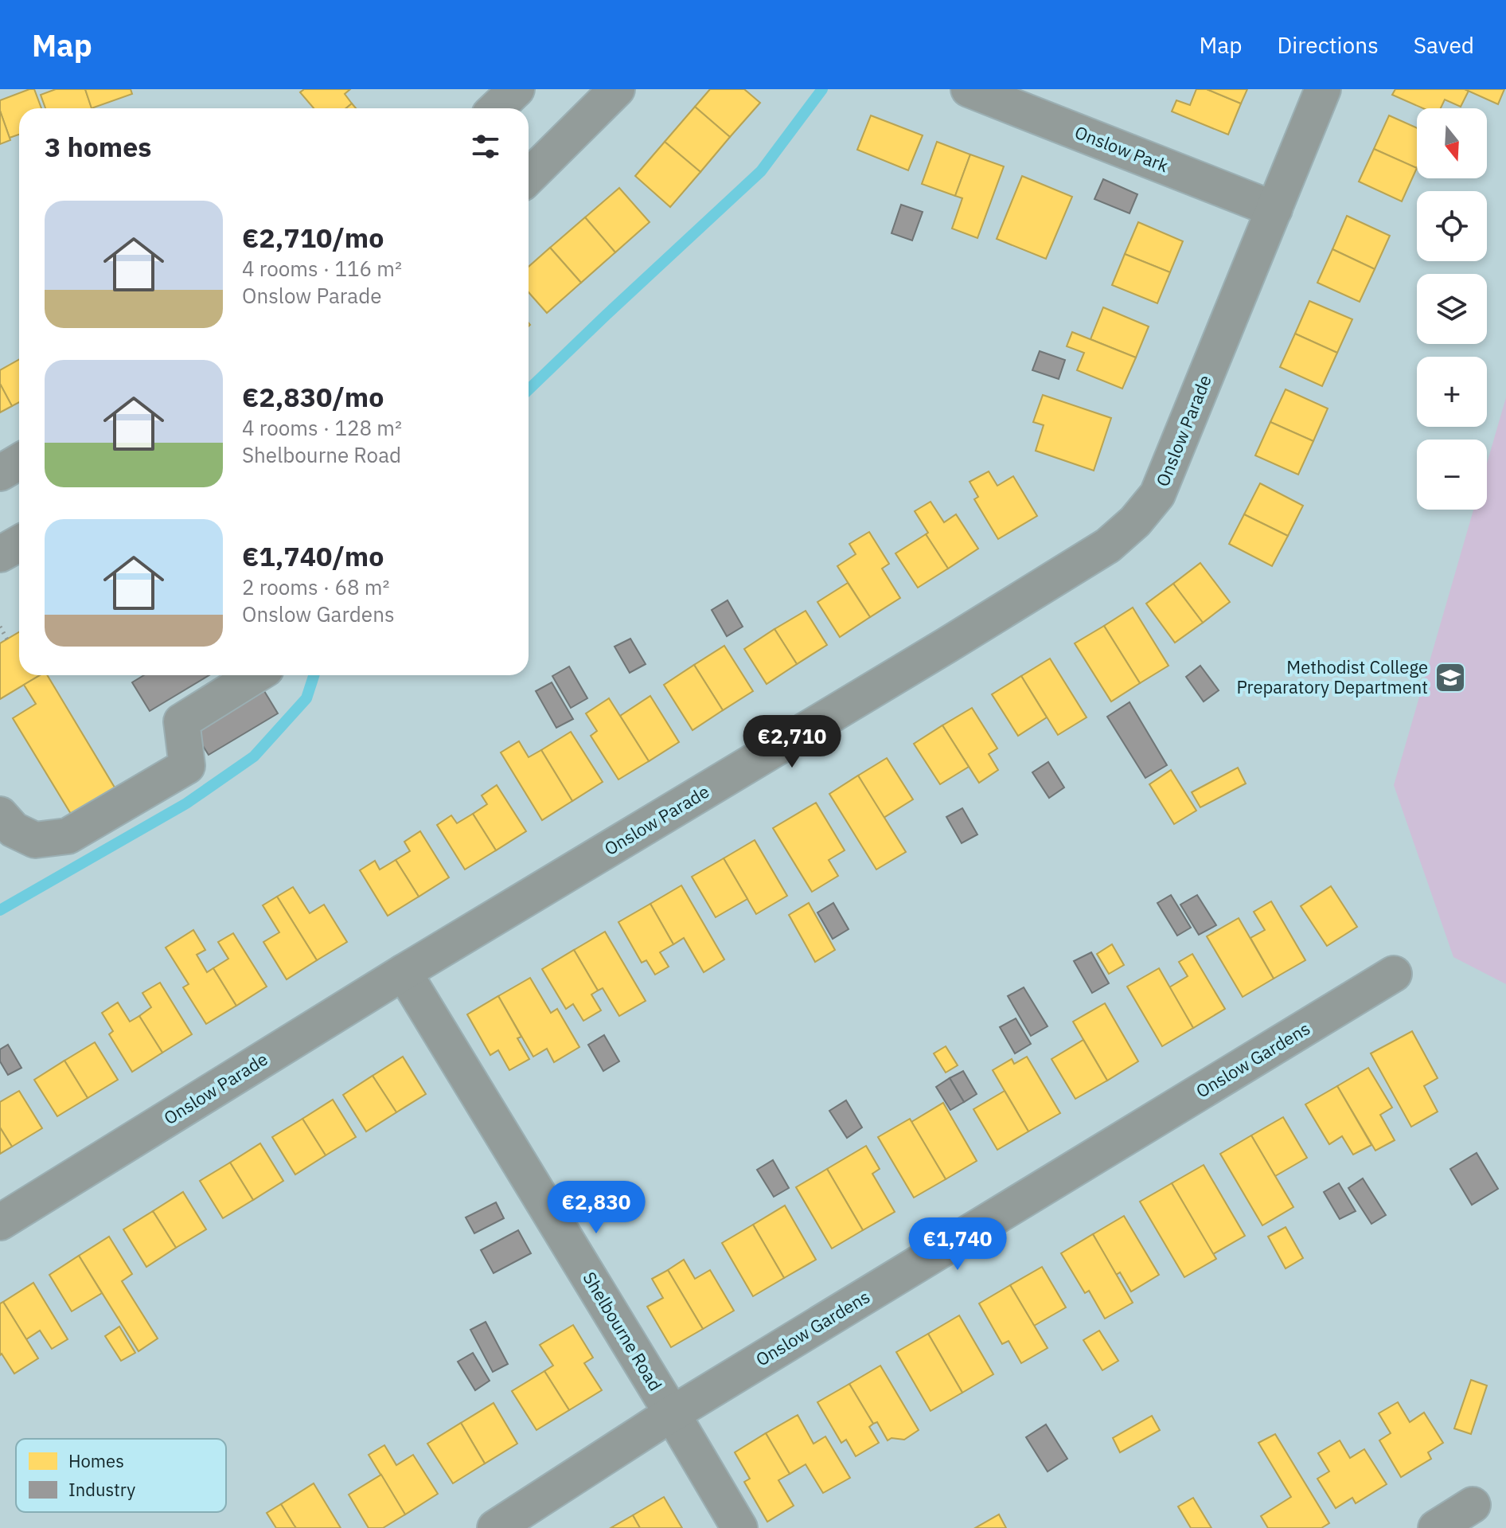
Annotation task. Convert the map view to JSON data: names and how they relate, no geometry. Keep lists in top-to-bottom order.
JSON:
{
  "streets": {
    "street": [
      "Onslow Park",
      "Onslow Parade",
      "Onslow Gardens",
      "Shelbourne Road"
    ]
  },
  "crossings": [
    ["Onslow Park", "Onslow Parade"],
    ["Onslow Parade", "Shelbourne Road"],
    ["Onslow Gardens", "Shelbourne Road"]
  ],
  "places": {
    "school or university": ["Methodist College Preparatory Department"]
  },
  "legend": ["Homes", "Industry"],
  "north": "bottom",
  "page": {
    "header": "Map",
    "nav": ["Map", "Directions", "Saved"],
    "map_buttons": ["+", "−"],
    "heading": "3 homes",
    "list": [
      {
        "name": "€2,710/mo",
        "note": "4 rooms · 116 m² · Onslow Parade"
      },
      {
        "name": "€2,830/mo",
        "note": "4 rooms · 128 m² · Shelbourne Road"
      },
      {
        "name": "€1,740/mo",
        "note": "2 rooms · 68 m² · Onslow Gardens"
      }
    ],
    "price": ["€2,710", "€2,830", "€1,740"]
  }
}
